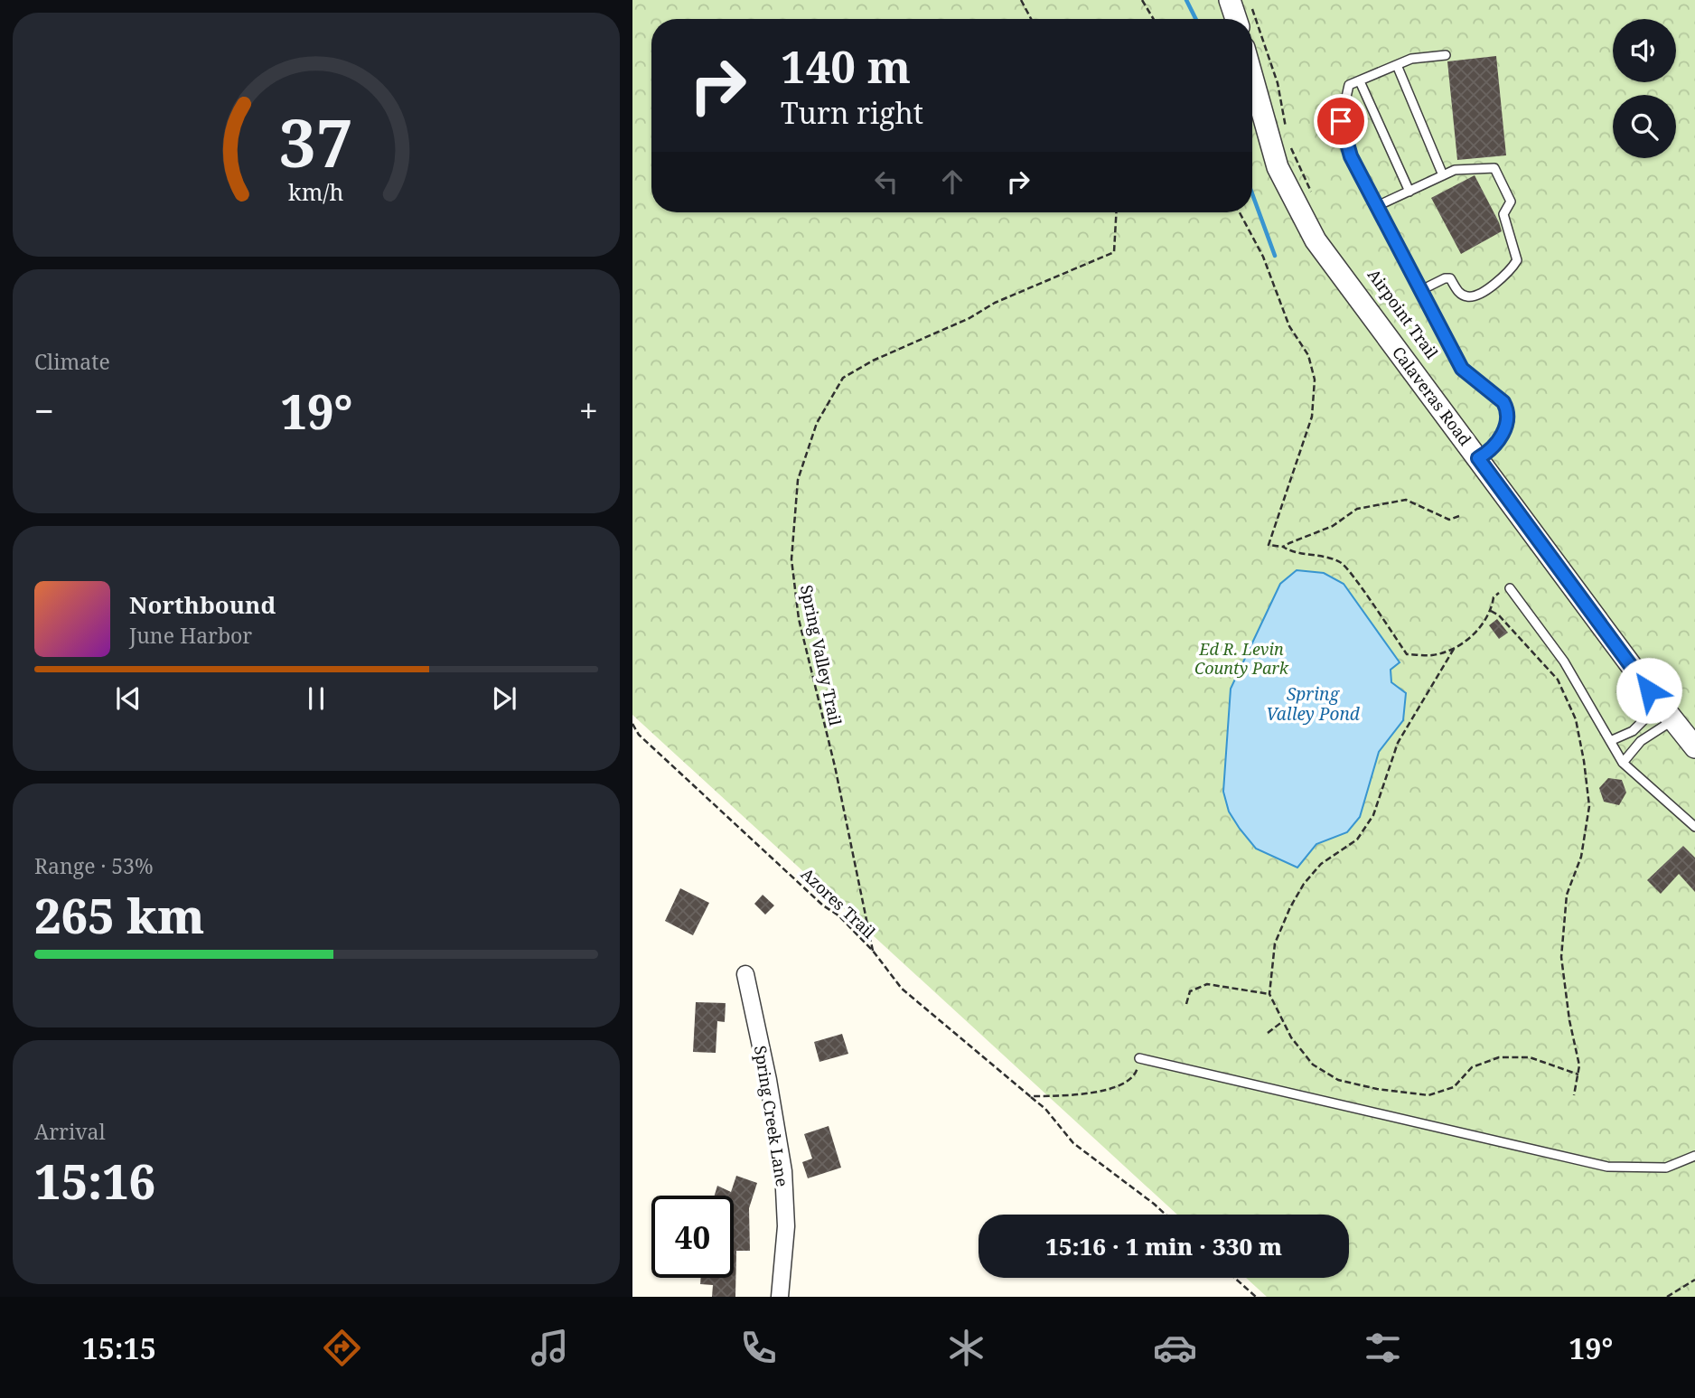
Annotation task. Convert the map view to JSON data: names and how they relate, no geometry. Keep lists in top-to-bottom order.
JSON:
{
  "streets": {
    "street": ["Calaveras Road", "Spring Creek Lane"],
    "path": ["Spring Valley Trail", "Azores Trail"]
  },
  "crossings": [
    ["Spring Valley Trail", "Azores Trail"]
  ],
  "water": ["Spring Valley Pond"],
  "parks": ["Ed R. Levin County Park"],
  "page": {
    "turn": ["140 m", "Turn right"],
    "tile": [
      "Climate",
      ["Range · 53%", "265 km"],
      ["Arrival", "15:16"]
    ],
    "heat": ["−", "19°", "+"],
    "song": ["Northbound", "June Harbor"],
    "limit": "40",
    "trip": "15:16 · 1 min · 330 m",
    "tabs": ["15:15", "19°"],
    "gauge": ["37", "km/h"]
  }
}
